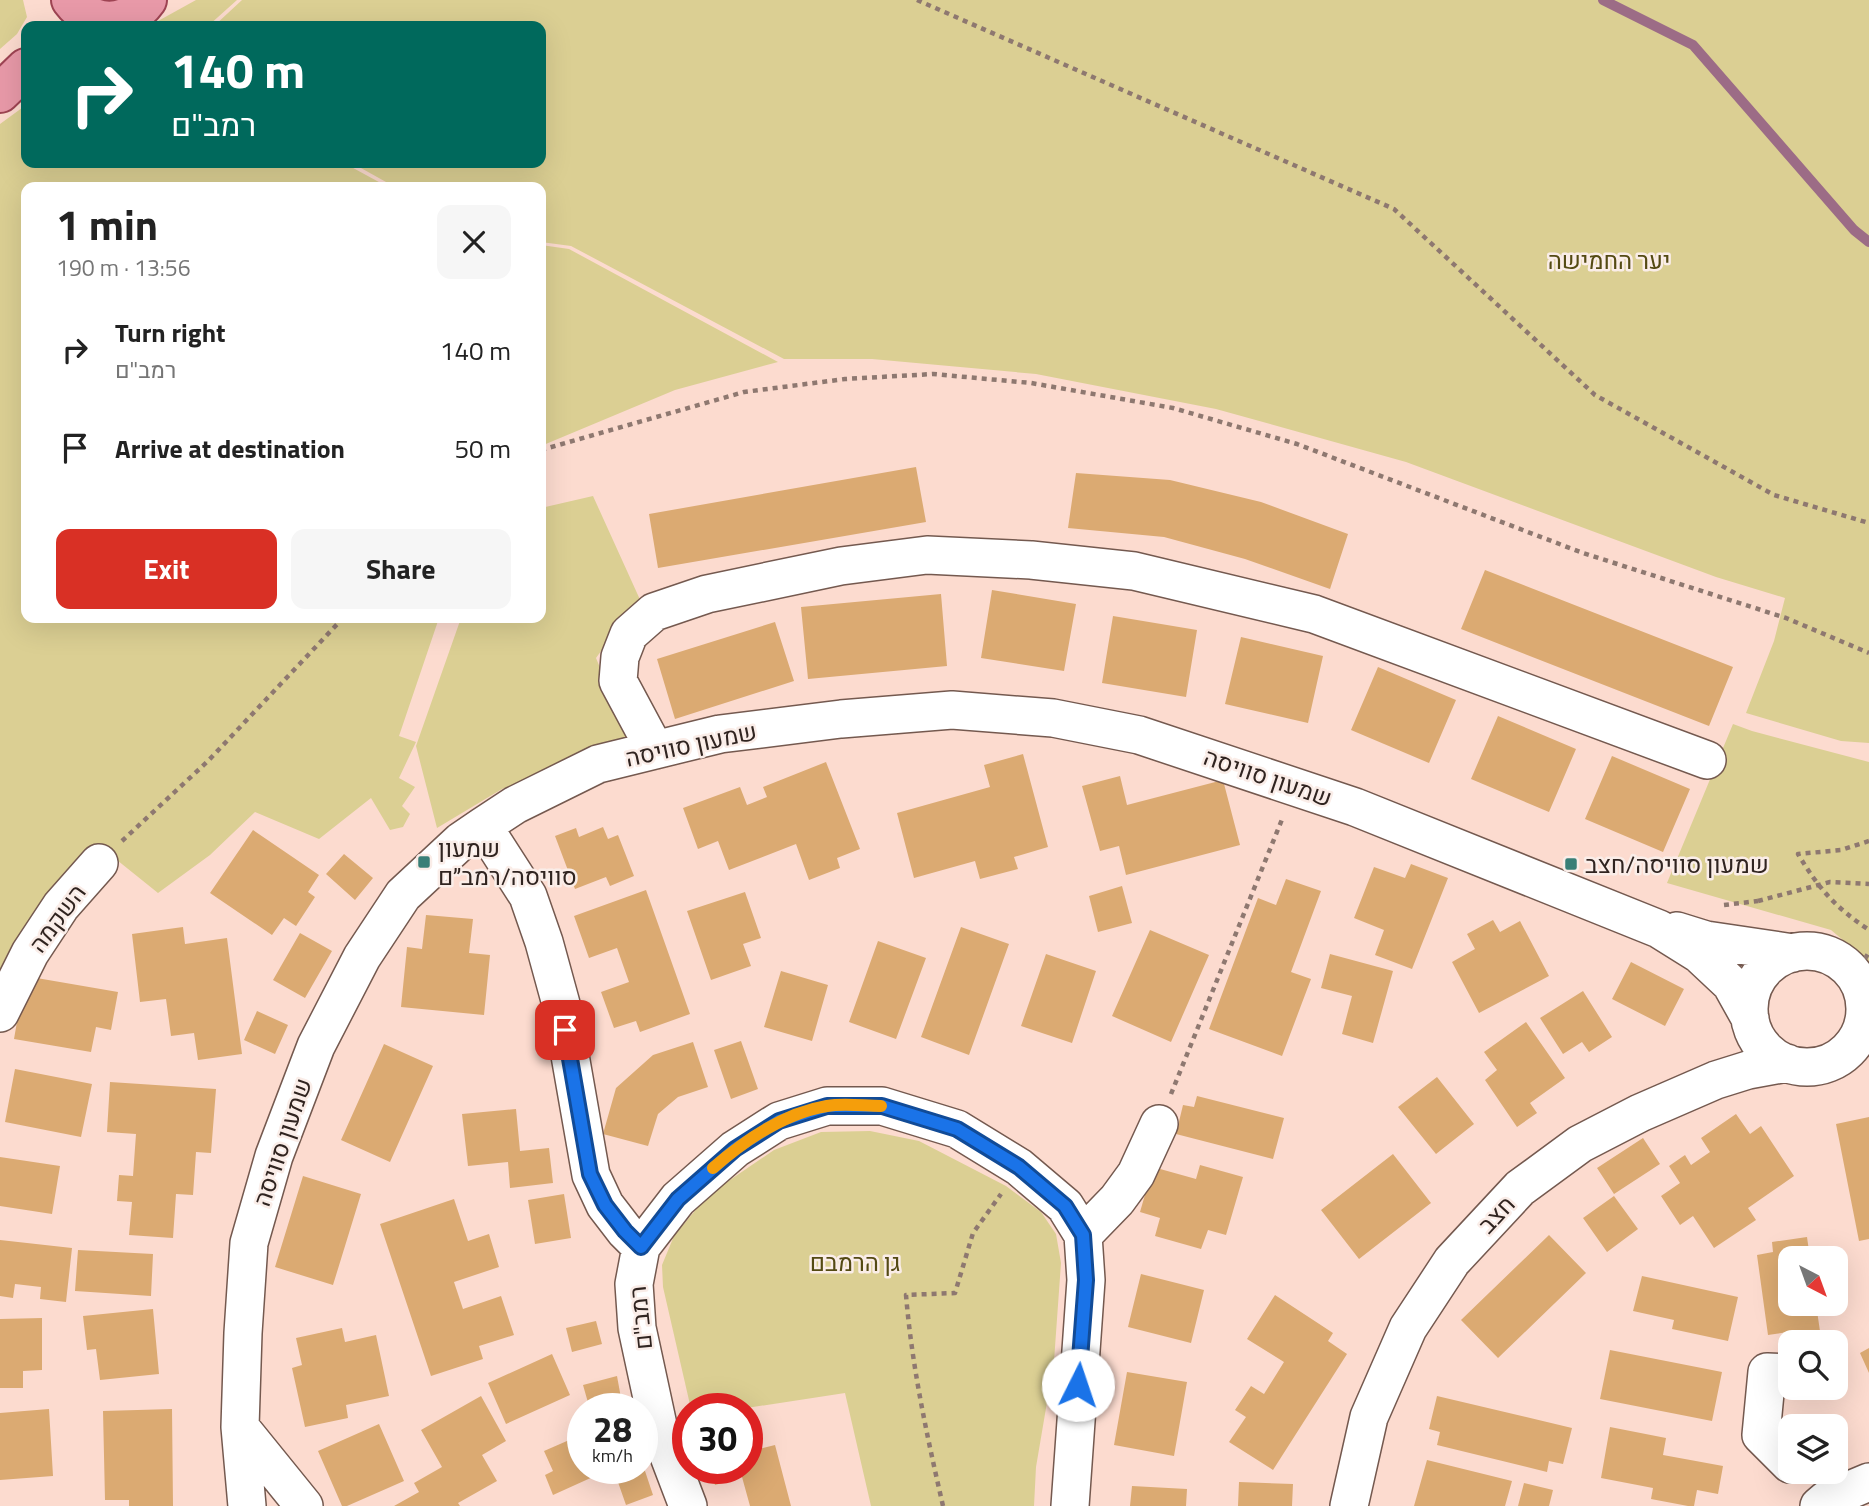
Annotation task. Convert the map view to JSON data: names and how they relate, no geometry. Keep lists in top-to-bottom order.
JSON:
{
  "streets": {
    "street": [
      "שמעון סוויסה",
      "השקמה",
      "חצב",
      "רמב\"ם"
    ]
  },
  "crossings": [
    ["שמעון סוויסה", "חצב"]
  ],
  "parks": ["יער החמישה", "גן הרמבם"],
  "places": {
    "transit": ["שמעון סוויסה/רמב״ם", "שמעון סוויסה/חצב"]
  },
  "north": "bottom right",
  "page": {
    "turn": ["140 m", "רמב\"ם"],
    "heading": ["1 min", "190 m · 13:56"],
    "list": [
      {
        "name": "Turn right",
        "note": "רמב\"ם",
        "value": "140 m"
      },
      {
        "name": "Arrive at destination",
        "value": "50 m"
      }
    ],
    "buttons": ["Exit", "Share"],
    "speed": "28 km/h",
    "limit": "30"
  }
}
